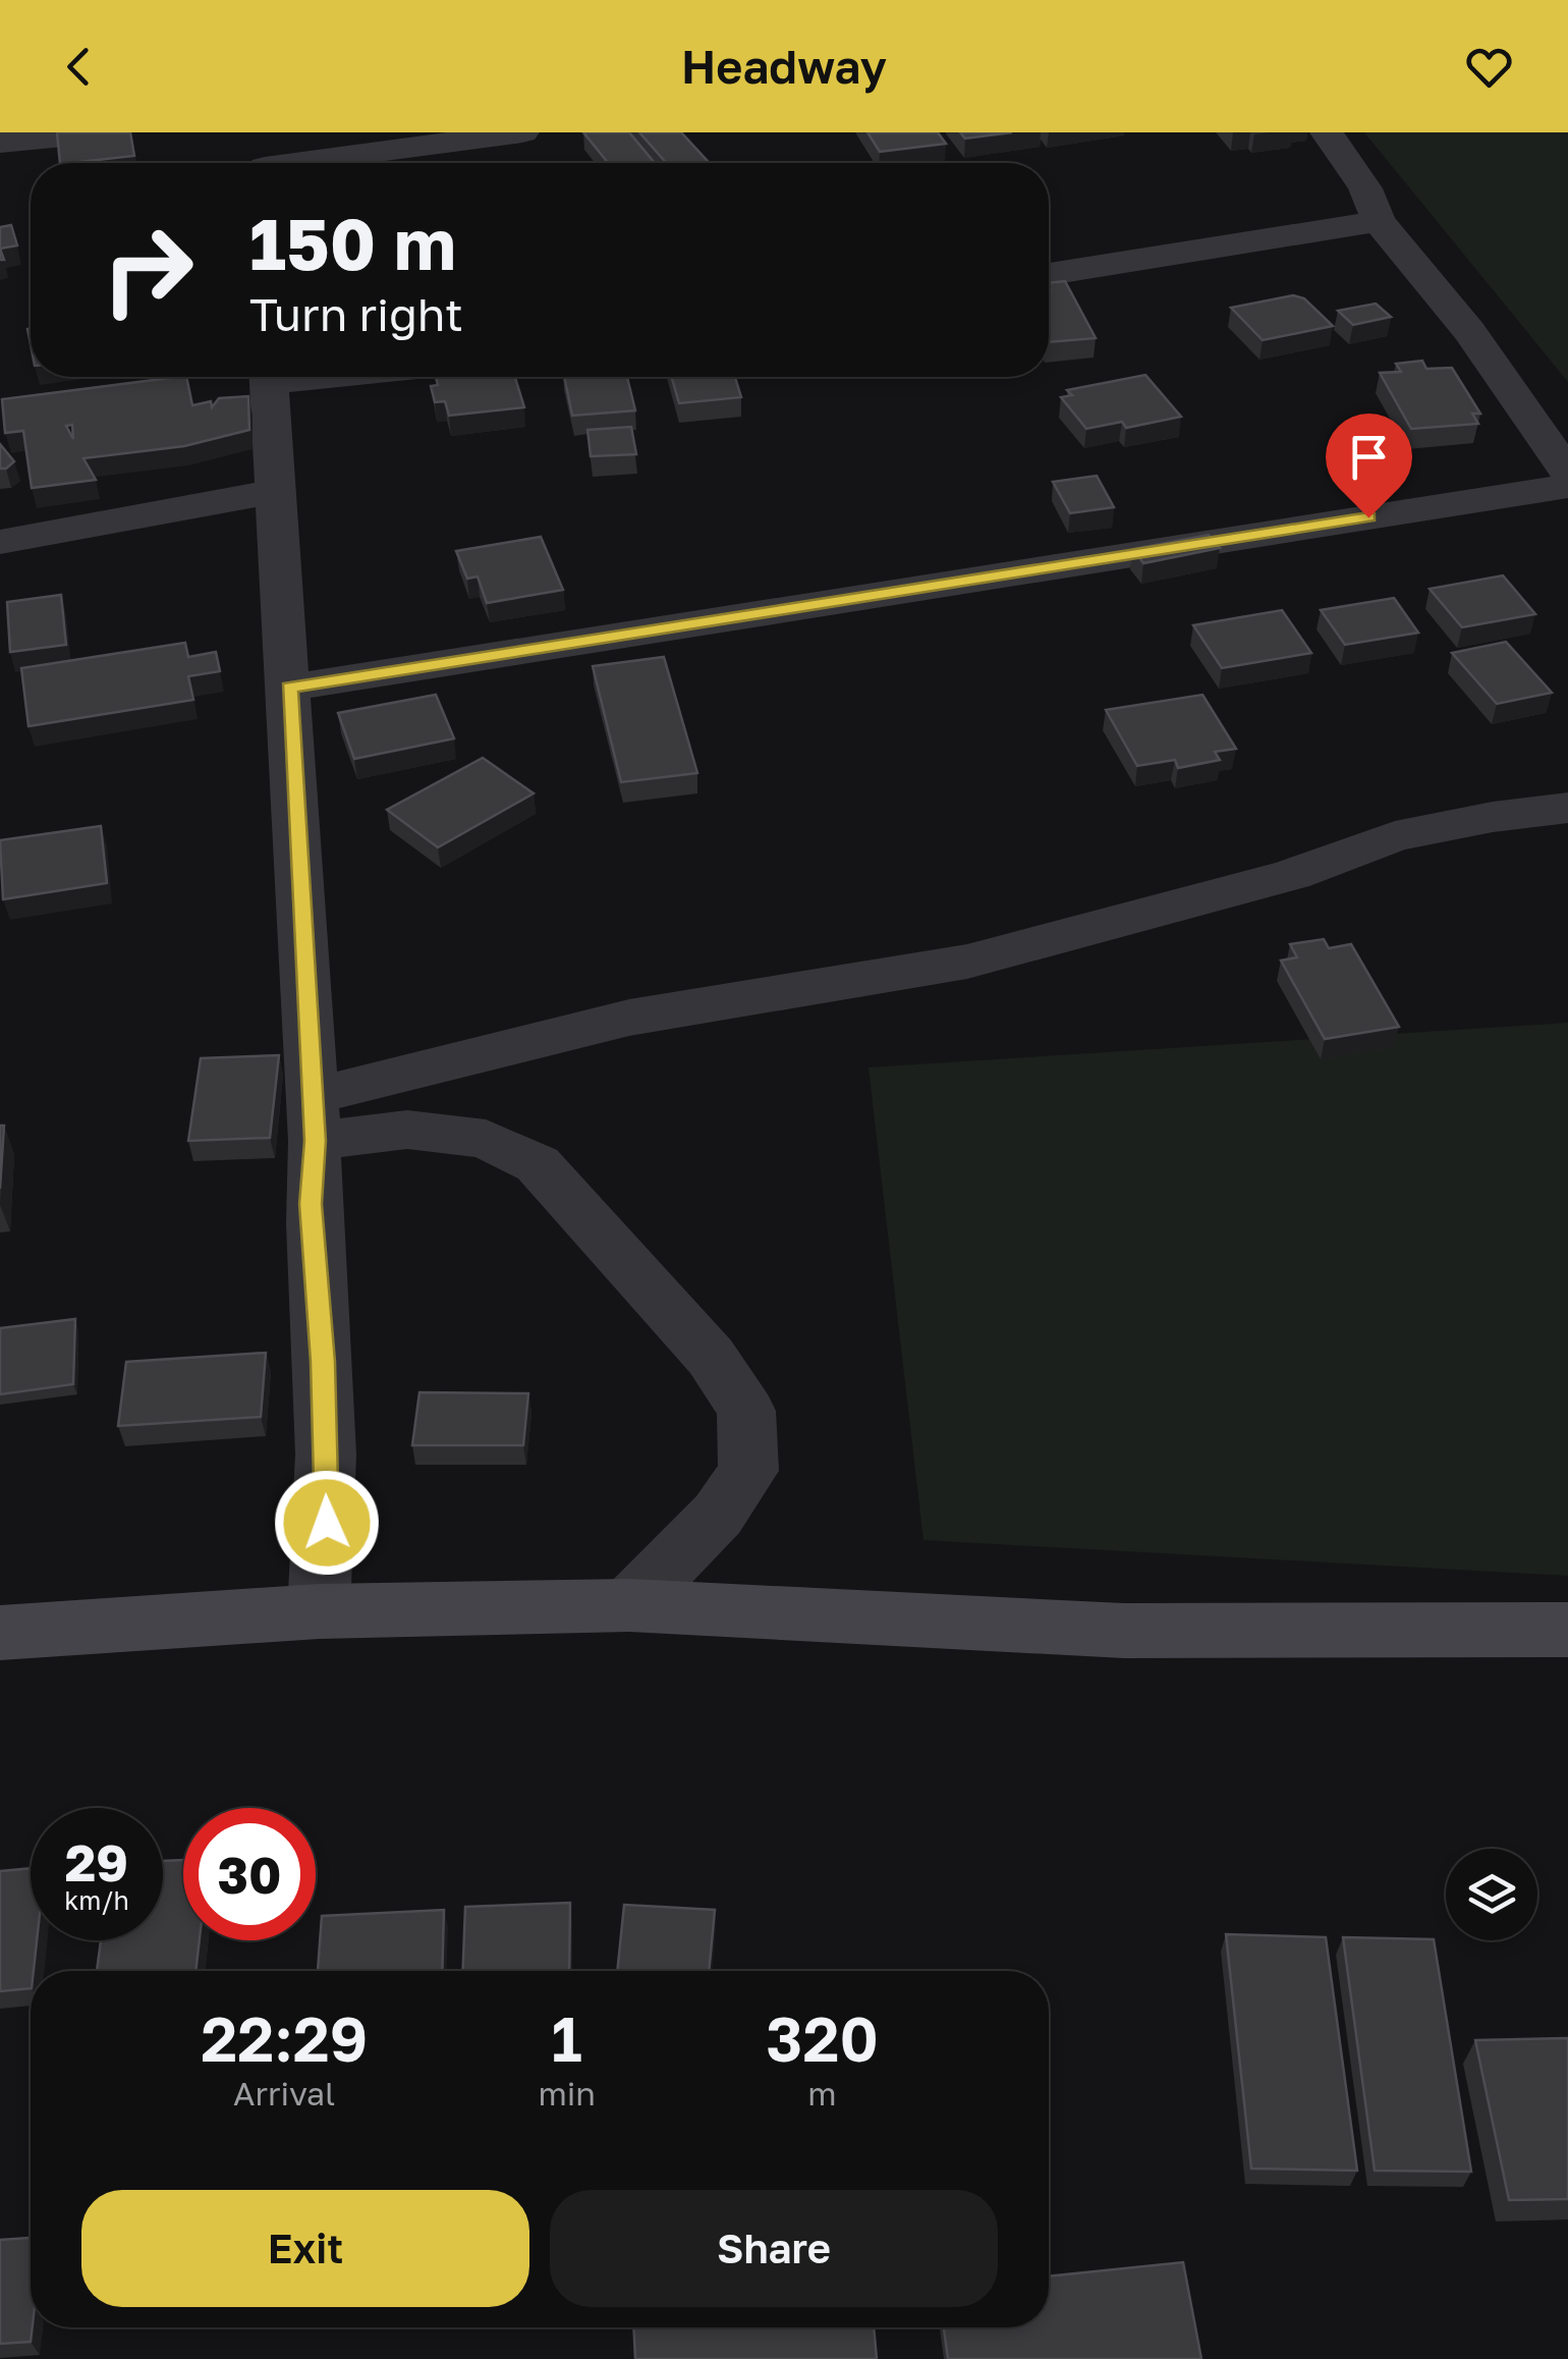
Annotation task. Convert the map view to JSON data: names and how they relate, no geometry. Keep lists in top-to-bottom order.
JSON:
{
  "page": {
    "header": "Headway",
    "turn": ["150 m", "Turn right"],
    "speed": "29 km/h",
    "limit": "30",
    "eta": [
      "22:29",
      "Arrival",
      "1",
      "min",
      "320",
      "m"
    ],
    "buttons": ["Exit", "Share"]
  }
}
